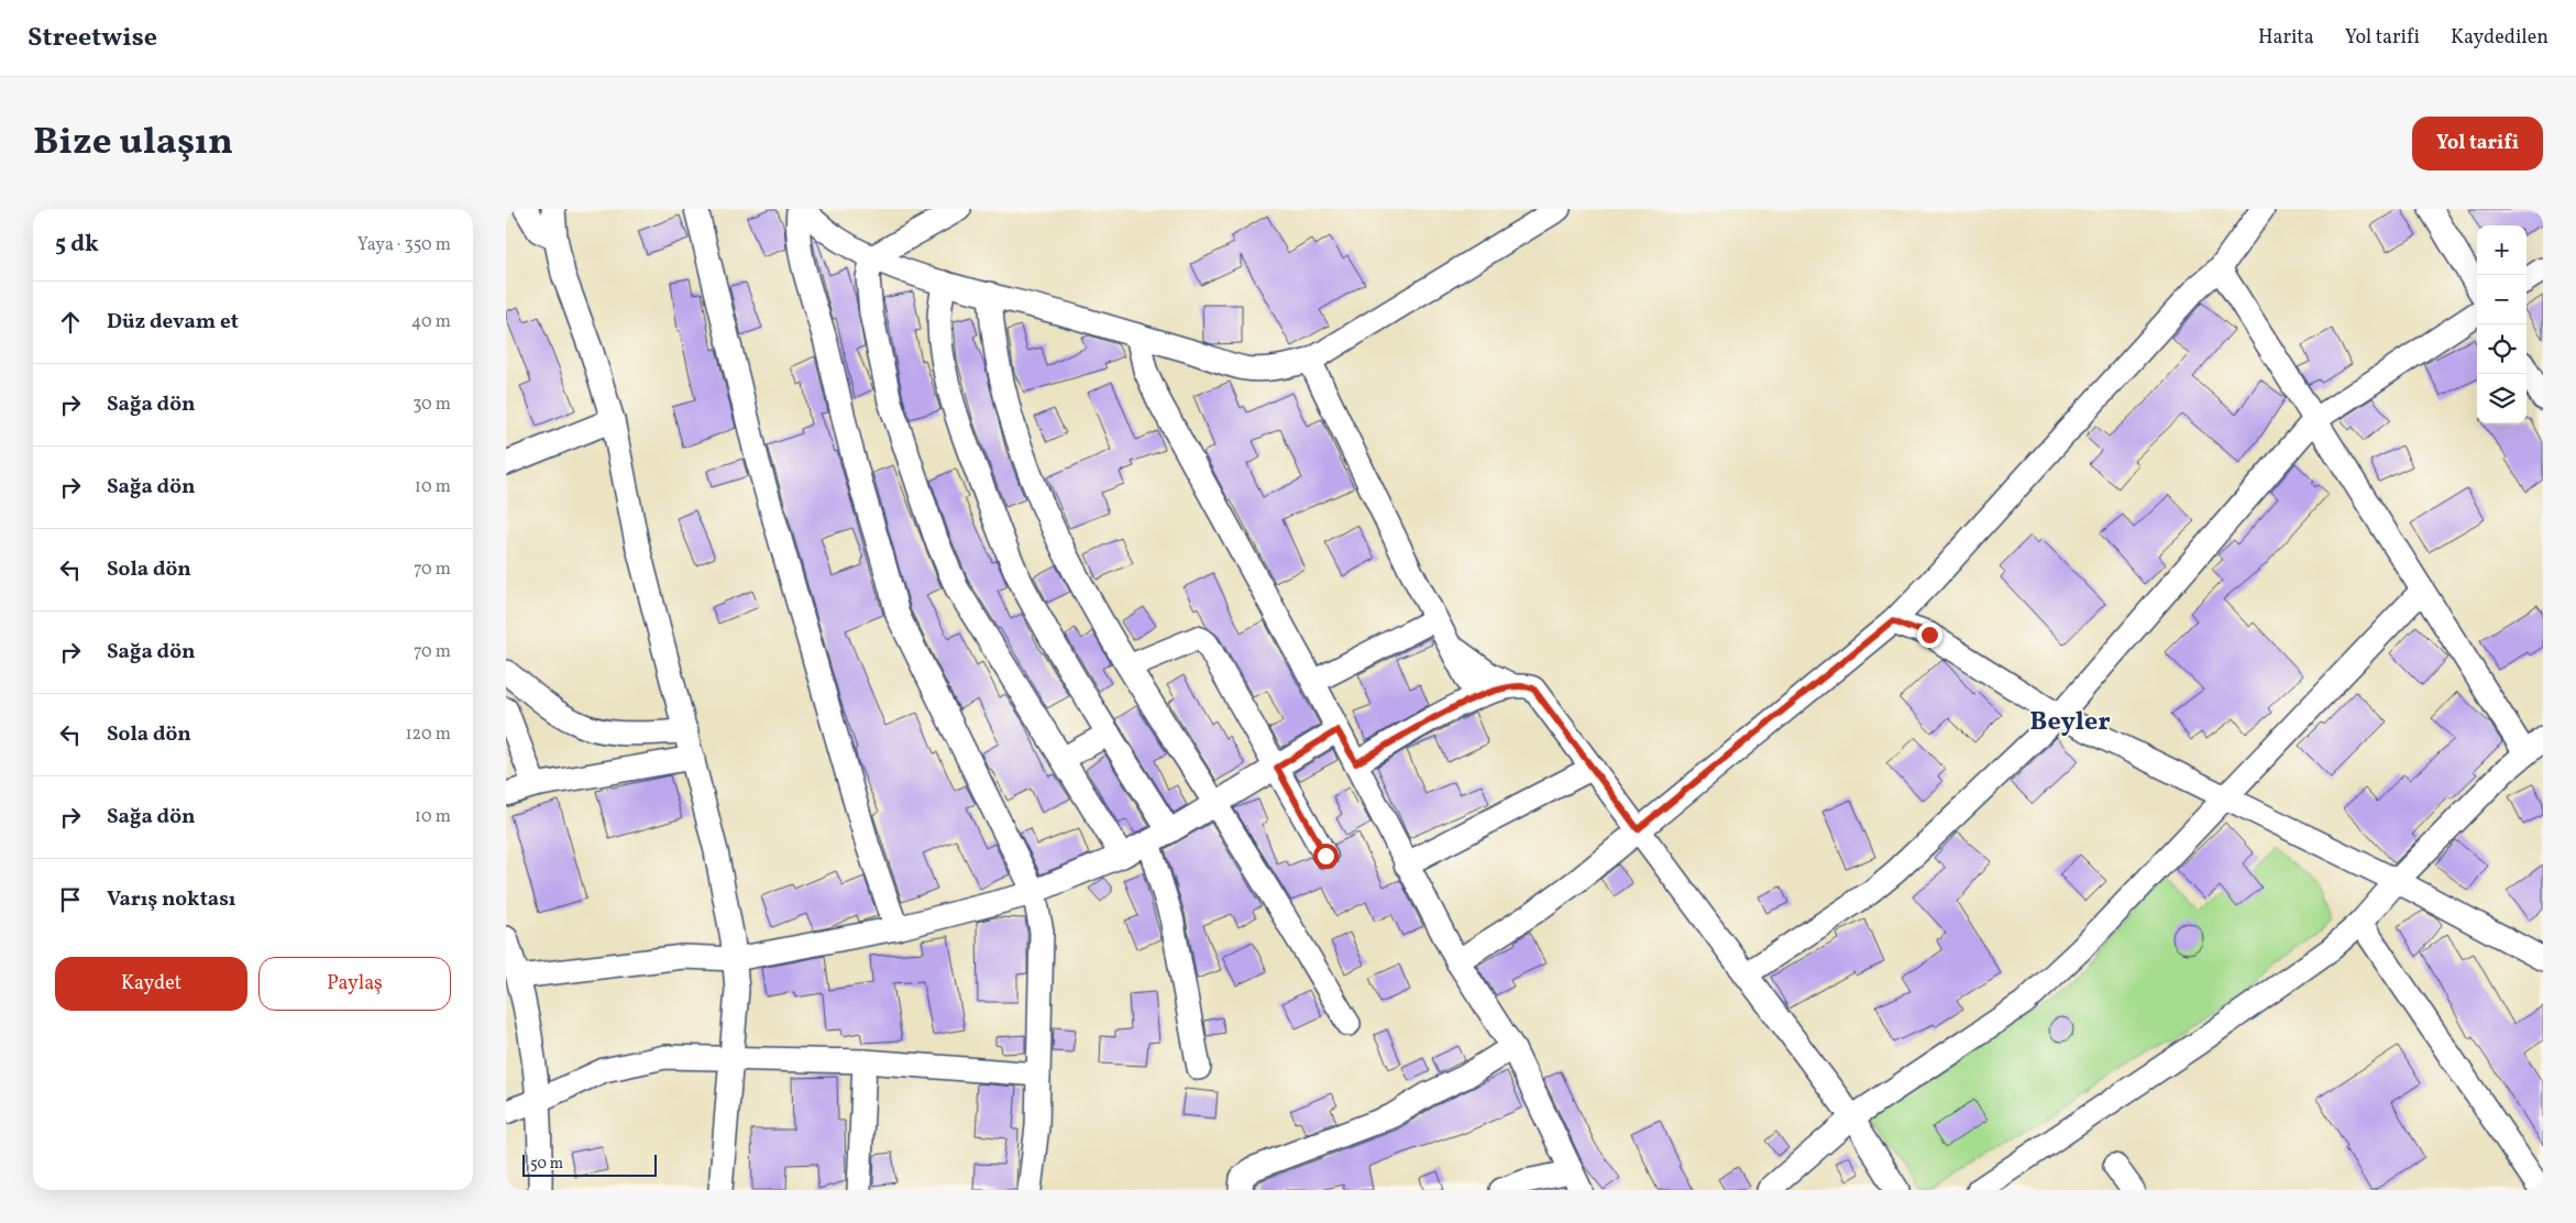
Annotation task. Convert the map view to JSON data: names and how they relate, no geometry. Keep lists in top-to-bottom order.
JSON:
{
  "districts": ["Beyler"],
  "scale_bar": "50 m",
  "page": {
    "header": "Streetwise",
    "nav": ["Harita", "Yol tarifi", "Kaydedilen"],
    "title": "Bize ulaşın",
    "buttons": [
      "Yol tarifi",
      ["Kaydet", "Paylaş"]
    ],
    "heading": ["5 dk", "Yaya · 350 m"],
    "map_buttons": ["+", "−"],
    "list": [
      ["Düz devam et", "40 m"],
      ["Sağa dön", "30 m"],
      ["Sağa dön", "10 m"],
      ["Sola dön", "70 m"],
      ["Sağa dön", "70 m"],
      ["Sola dön", "120 m"],
      ["Sağa dön", "10 m"],
      "Varış noktası"
    ],
    "scale": "50 m"
  }
}
